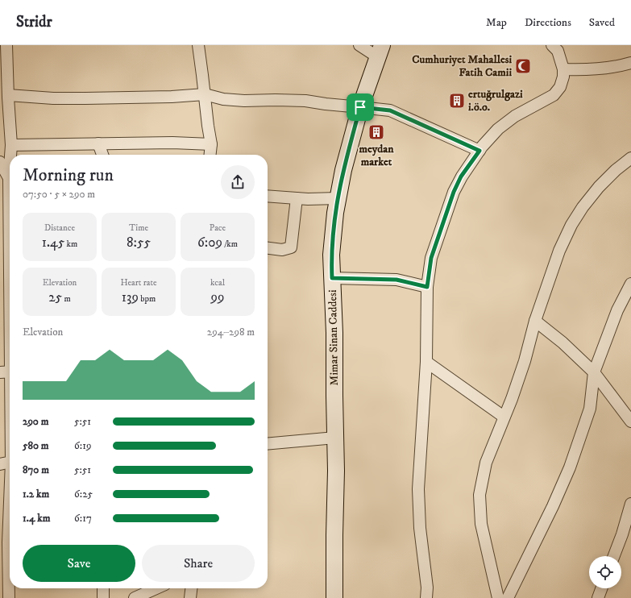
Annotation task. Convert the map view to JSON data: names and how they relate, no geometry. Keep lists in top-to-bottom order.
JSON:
{
  "streets": {
    "street": ["Mimar Sinan Caddesi"]
  },
  "places": {
    "mosque": ["Cumhuriyet Mahallesi Fatih Camii"],
    "building": ["ertuğrulgazi i.ö.o.", "meydan market"]
  },
  "page": {
    "header": "Stridr",
    "nav": ["Map", "Directions", "Saved"],
    "heading": ["Morning run", "07:50 · 5 × 290 m"],
    "stats": [
      ["Distance", "1.45 km"],
      ["Time", "8:55"],
      ["Pace", "6:09 /km"],
      ["Elevation", "25 m"],
      ["Heart rate", "139 bpm"],
      ["kcal", "99"]
    ],
    "chart": ["Elevation", "294–298 m"],
    "list": [
      {
        "name": "290 m",
        "note": "5:51"
      },
      {
        "name": "580 m",
        "note": "6:19"
      },
      {
        "name": "870 m",
        "note": "5:51"
      },
      {
        "name": "1.2 km",
        "note": "6:25"
      },
      {
        "name": "1.4 km",
        "note": "6:17"
      }
    ],
    "buttons": ["Save", "Share"]
  }
}
